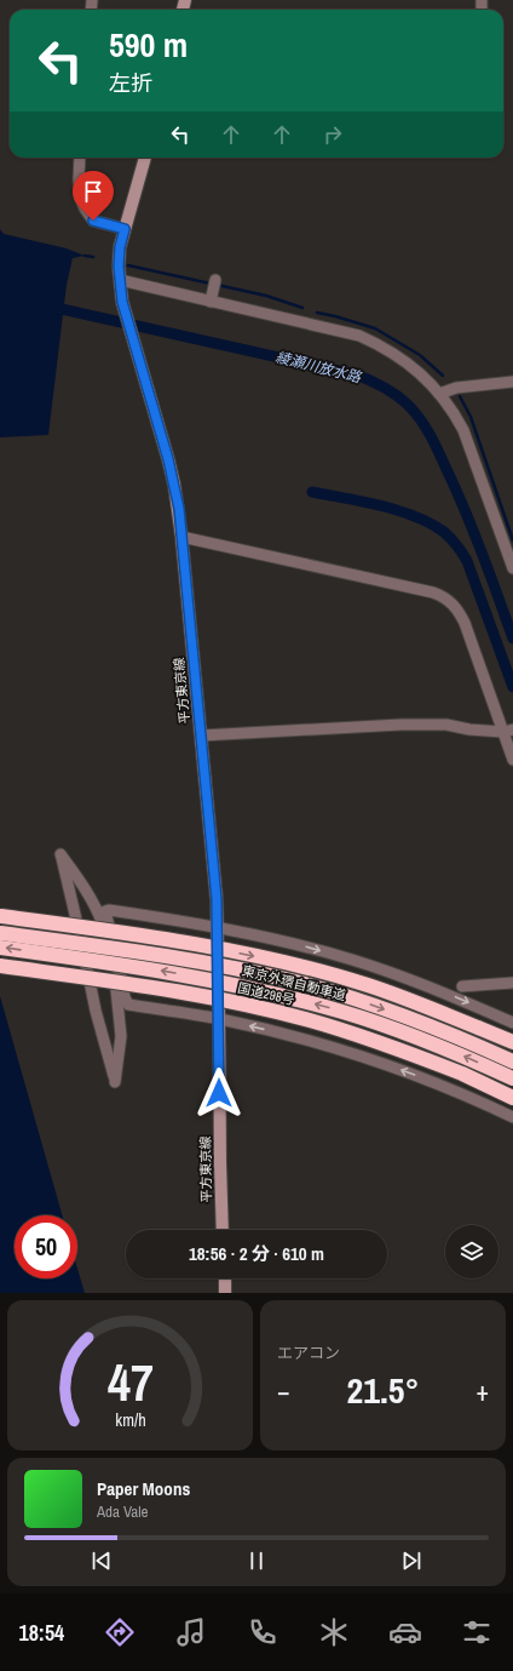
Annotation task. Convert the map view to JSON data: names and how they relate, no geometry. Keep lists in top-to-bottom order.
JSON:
{
  "streets": {
    "highway": ["東京外環自動車道", "国道298号"],
    "main road": ["平方東京線"]
  },
  "water": ["綾瀬川放水路"],
  "page": {
    "turn": ["590 m", "左折"],
    "limit": "50",
    "trip": "18:56 · 2 分 · 610 m",
    "tile": "エアコン",
    "heat": ["−", "21.5°", "+"],
    "song": ["Paper Moons", "Ada Vale"],
    "tabs": "18:54",
    "gauge": ["47", "km/h"]
  }
}
